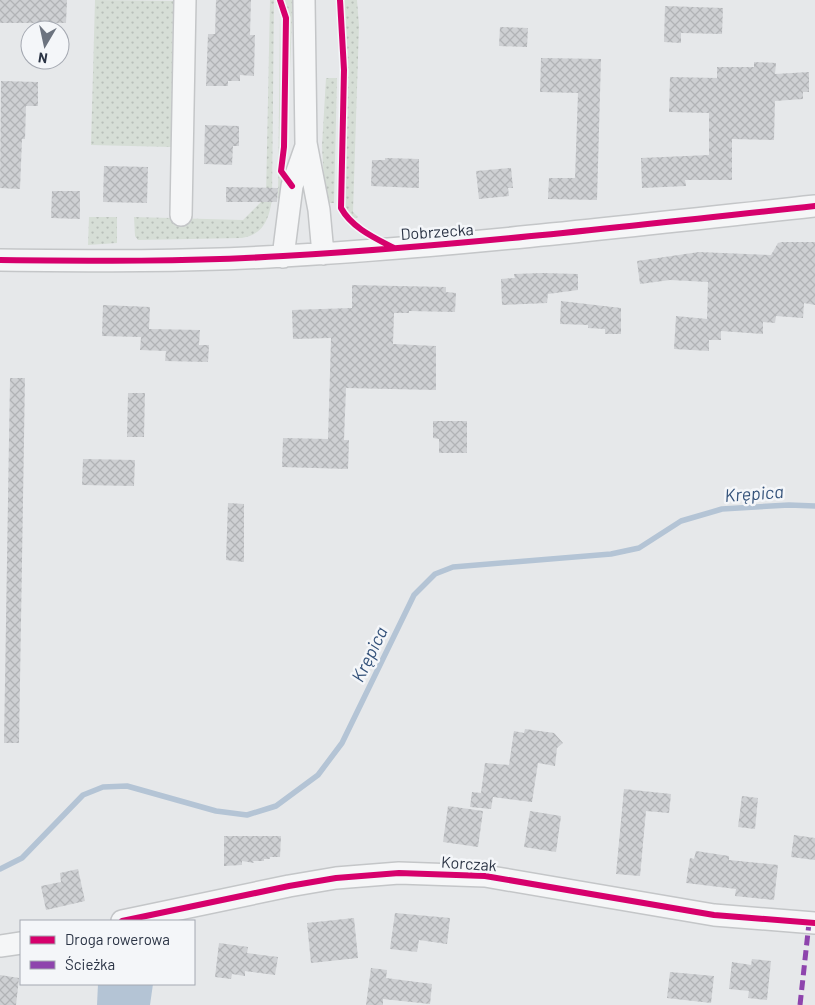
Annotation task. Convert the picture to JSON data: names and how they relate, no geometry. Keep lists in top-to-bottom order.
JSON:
{
  "streets": {
    "street": ["Dobrzecka", "Korczak"]
  },
  "water": ["Krępica"],
  "legend": ["Droga rowerowa", "Ścieżka"],
  "north": "bottom"
}
